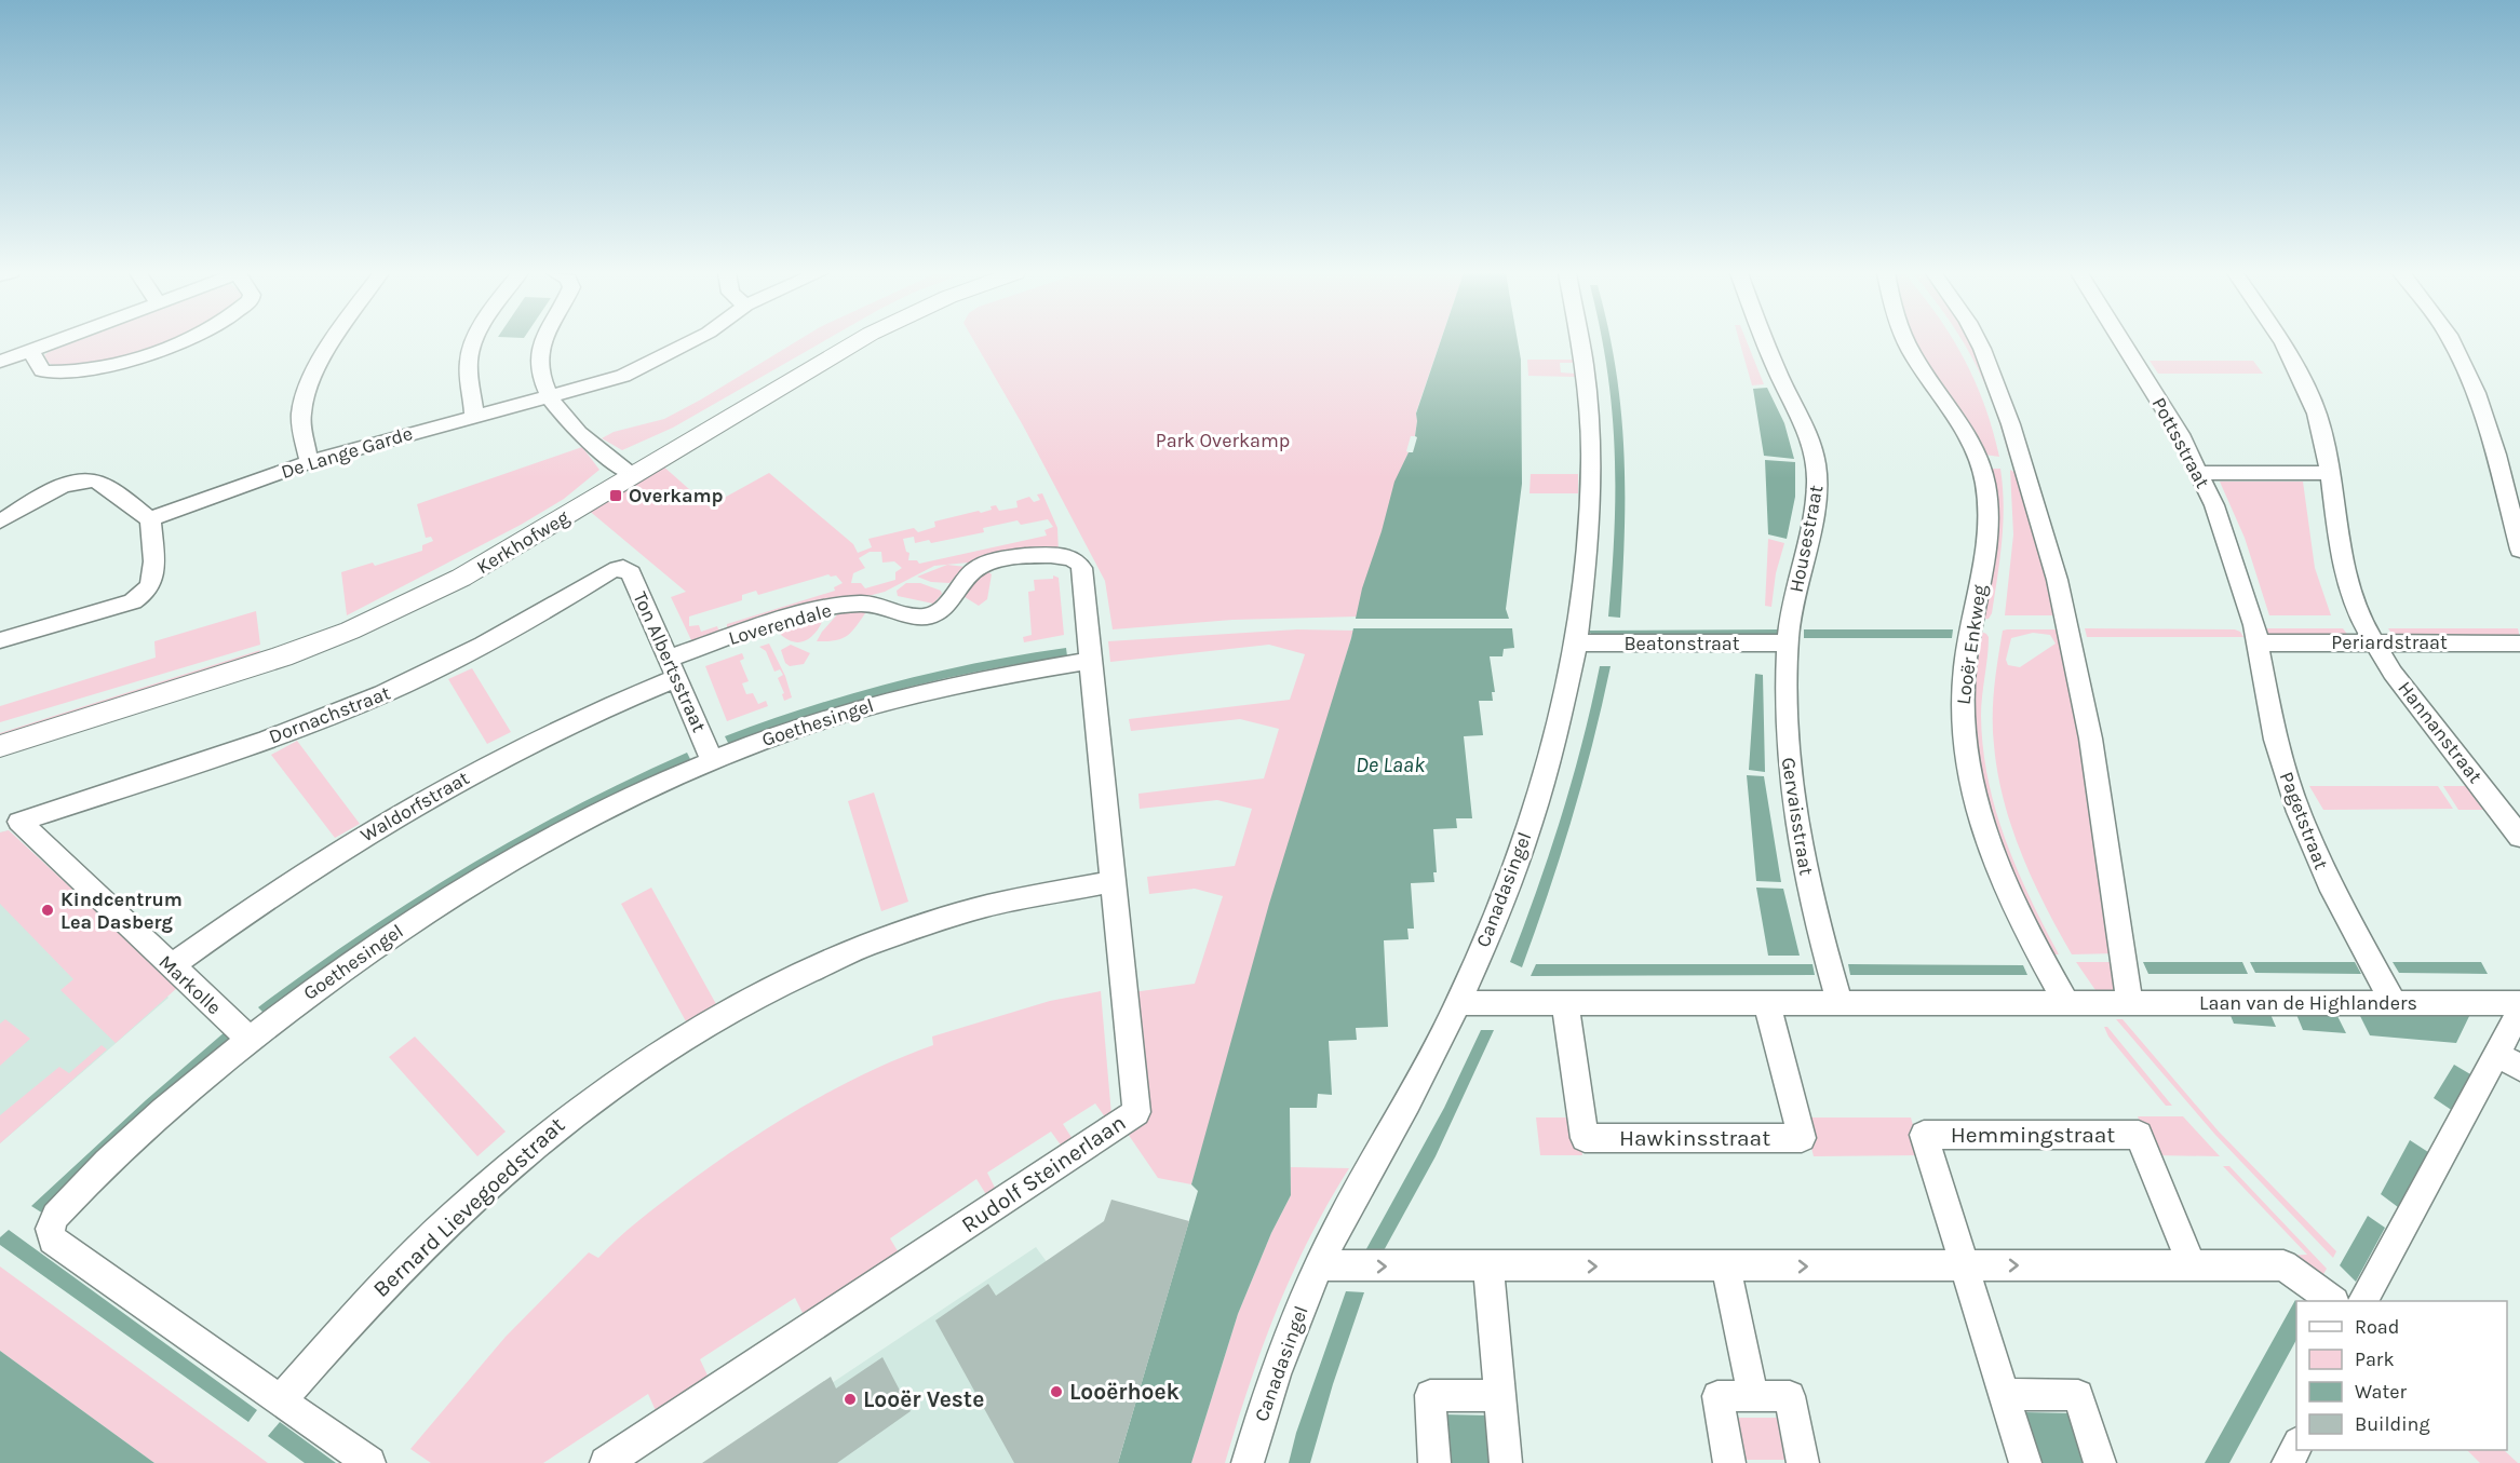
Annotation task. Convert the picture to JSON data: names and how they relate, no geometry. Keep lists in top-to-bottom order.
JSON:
{
  "streets": {
    "street": [
      "Pottsstraat",
      "De Lange Garde",
      "Housestraat",
      "Kerkhofweg",
      "Loverendale",
      "Periardstraat",
      "Beatonstraat",
      "Looër Enkweg",
      "Ton Albertsstraat",
      "Dornachstraat",
      "Goethesingel",
      "Hannanstraat",
      "Waldorfstraat",
      "Gervaisstraat",
      "Pagetstraat",
      "Canadasingel",
      "Markolle",
      "Laan van de Highlanders",
      "Hemmingstraat",
      "Hawkinsstraat",
      "Rudolf Steinerlaan",
      "Bernard Lievegoedstraat"
    ]
  },
  "crossings": [
    ["Pottsstraat", "Periardstraat"],
    ["Pottsstraat", "Pagetstraat"],
    ["Housestraat", "Beatonstraat"],
    ["Housestraat", "Gervaisstraat"],
    ["Loverendale", "Ton Albertsstraat"],
    ["Loverendale", "Goethesingel"],
    ["Loverendale", "Waldorfstraat"],
    ["Loverendale", "Rudolf Steinerlaan"],
    ["Periardstraat", "Hannanstraat"],
    ["Periardstraat", "Pagetstraat"],
    ["Beatonstraat", "Gervaisstraat"],
    ["Beatonstraat", "Canadasingel"],
    ["Looër Enkweg", "Laan van de Highlanders"],
    ["Ton Albertsstraat", "Dornachstraat"],
    ["Ton Albertsstraat", "Goethesingel"],
    ["Ton Albertsstraat", "Waldorfstraat"],
    ["Dornachstraat", "Markolle"],
    ["Goethesingel", "Markolle"],
    ["Goethesingel", "Rudolf Steinerlaan"],
    ["Goethesingel", "Bernard Lievegoedstraat"],
    ["Waldorfstraat", "Markolle"],
    ["Pagetstraat", "Laan van de Highlanders"],
    ["Rudolf Steinerlaan", "Bernard Lievegoedstraat"]
  ],
  "water": ["De Laak"],
  "parks": ["Park Overkamp"],
  "places": {
    "transit": ["Overkamp"],
    "other": ["Kindcentrum Lea Dasberg", "Looërhoek", "Looër Veste"]
  },
  "legend": [
    "Road",
    "Park",
    "Water",
    "Building"
  ]
}
